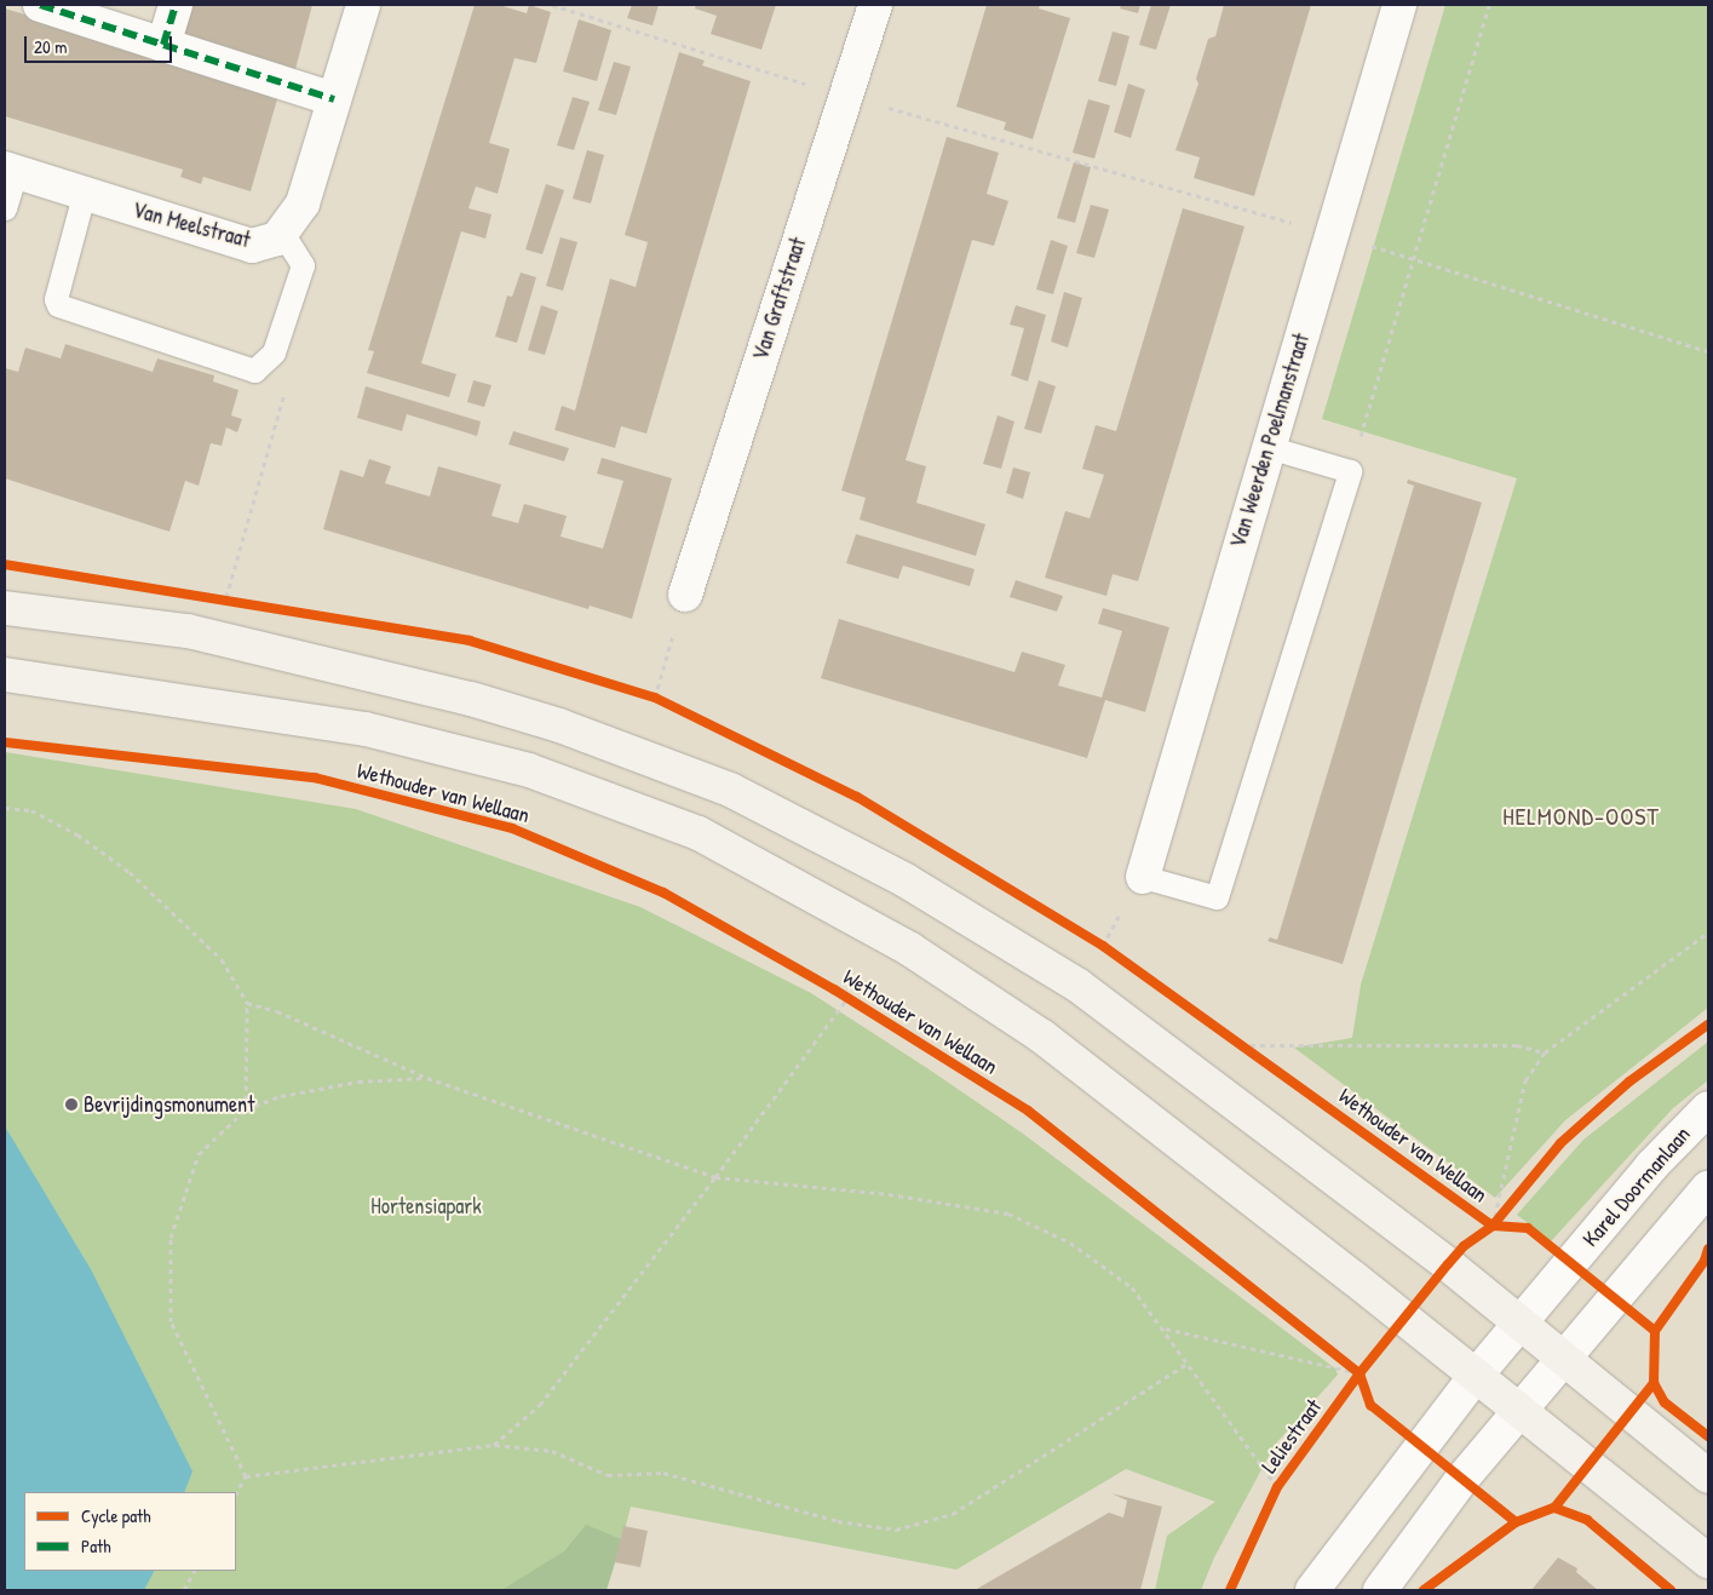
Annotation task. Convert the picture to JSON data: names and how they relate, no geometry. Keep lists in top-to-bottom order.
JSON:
{
  "streets": {
    "main road": ["Wethouder van Wellaan"],
    "street": [
      "Van Meelstraat",
      "Van Graftstraat",
      "Van Weerden Poelmanstraat",
      "Karel Doormanlaan"
    ],
    "cycle path": ["Leliestraat"]
  },
  "districts": ["HELMOND-OOST"],
  "parks": ["Hortensiapark"],
  "places": ["Bevrijdingsmonument"],
  "legend": ["Cycle path", "Path"],
  "scale_bar": "20 m"
}
